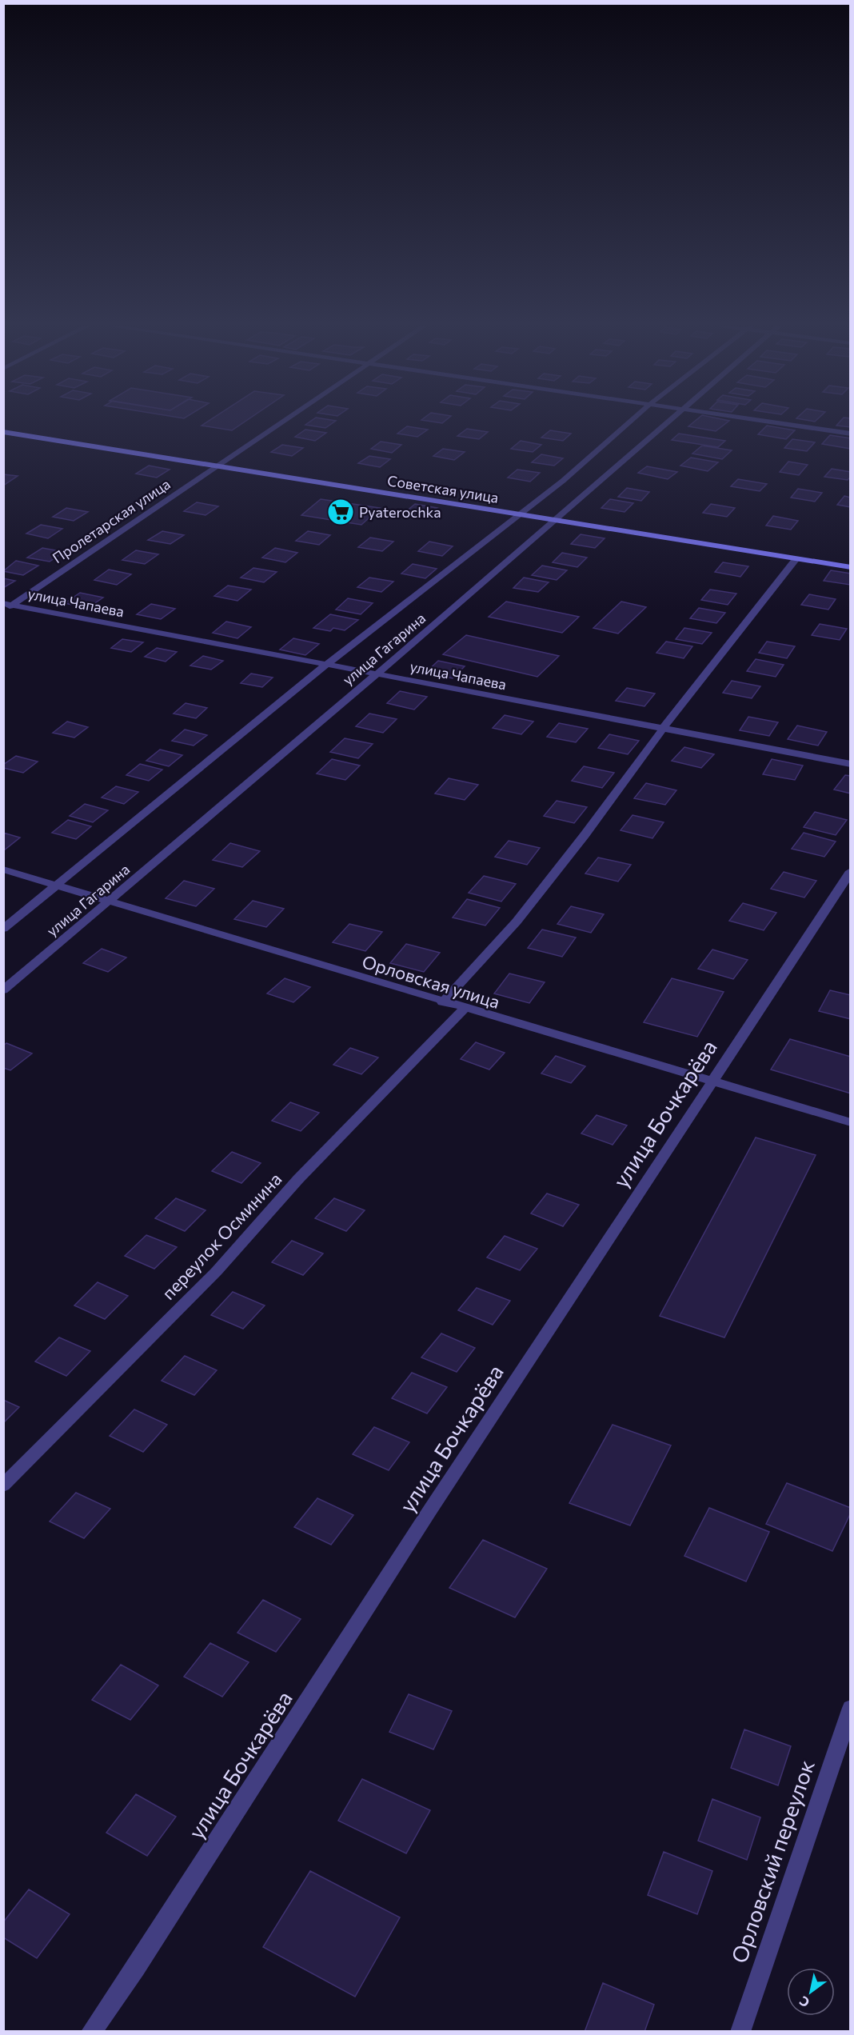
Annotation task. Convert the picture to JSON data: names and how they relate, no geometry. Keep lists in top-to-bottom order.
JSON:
{
  "streets": {
    "street": [
      "Советская улица",
      "Пролетарская улица",
      "улица Чапаева",
      "улица Гагарина",
      "Орловская улица",
      "улица Бочкарёва",
      "переулок Осминина",
      "Орловский переулок"
    ]
  },
  "crossings": [
    ["Советская улица", "Пролетарская улица"],
    ["Советская улица", "улица Гагарина"],
    ["Пролетарская улица", "улица Чапаева"],
    ["улица Чапаева", "улица Гагарина"],
    ["улица Гагарина", "Орловская улица"],
    ["Орловская улица", "улица Бочкарёва"],
    ["Орловская улица", "переулок Осминина"]
  ],
  "places": {
    "supermarket": ["Pyaterochka"]
  },
  "north": "bottom left"
}
